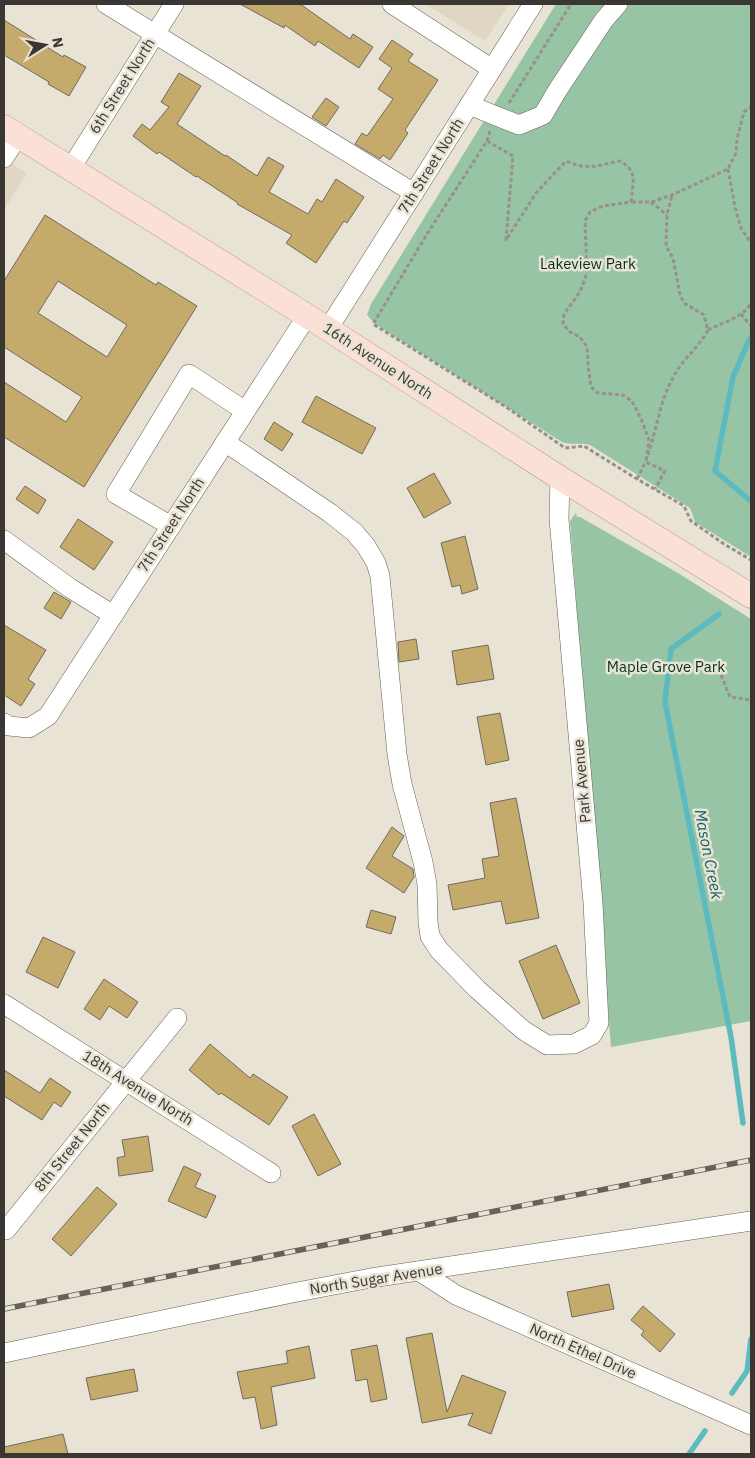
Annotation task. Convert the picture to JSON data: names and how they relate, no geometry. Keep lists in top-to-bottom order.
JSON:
{
  "streets": {
    "main road": ["16th Avenue North"],
    "street": [
      "6th Street North",
      "7th Street North",
      "Park Avenue",
      "18th Avenue North",
      "8th Street North",
      "North Sugar Avenue",
      "North Ethel Drive"
    ]
  },
  "crossings": [
    ["6th Street North", "16th Avenue North"],
    ["7th Street North", "16th Avenue North"],
    ["7th Street North", "Park Avenue"],
    ["16th Avenue North", "Park Avenue"],
    ["18th Avenue North", "8th Street North"],
    ["North Sugar Avenue", "North Ethel Drive"]
  ],
  "water": ["Mason Creek"],
  "parks": ["Lakeview Park", "Maple Grove Park"],
  "north": "right"
}
